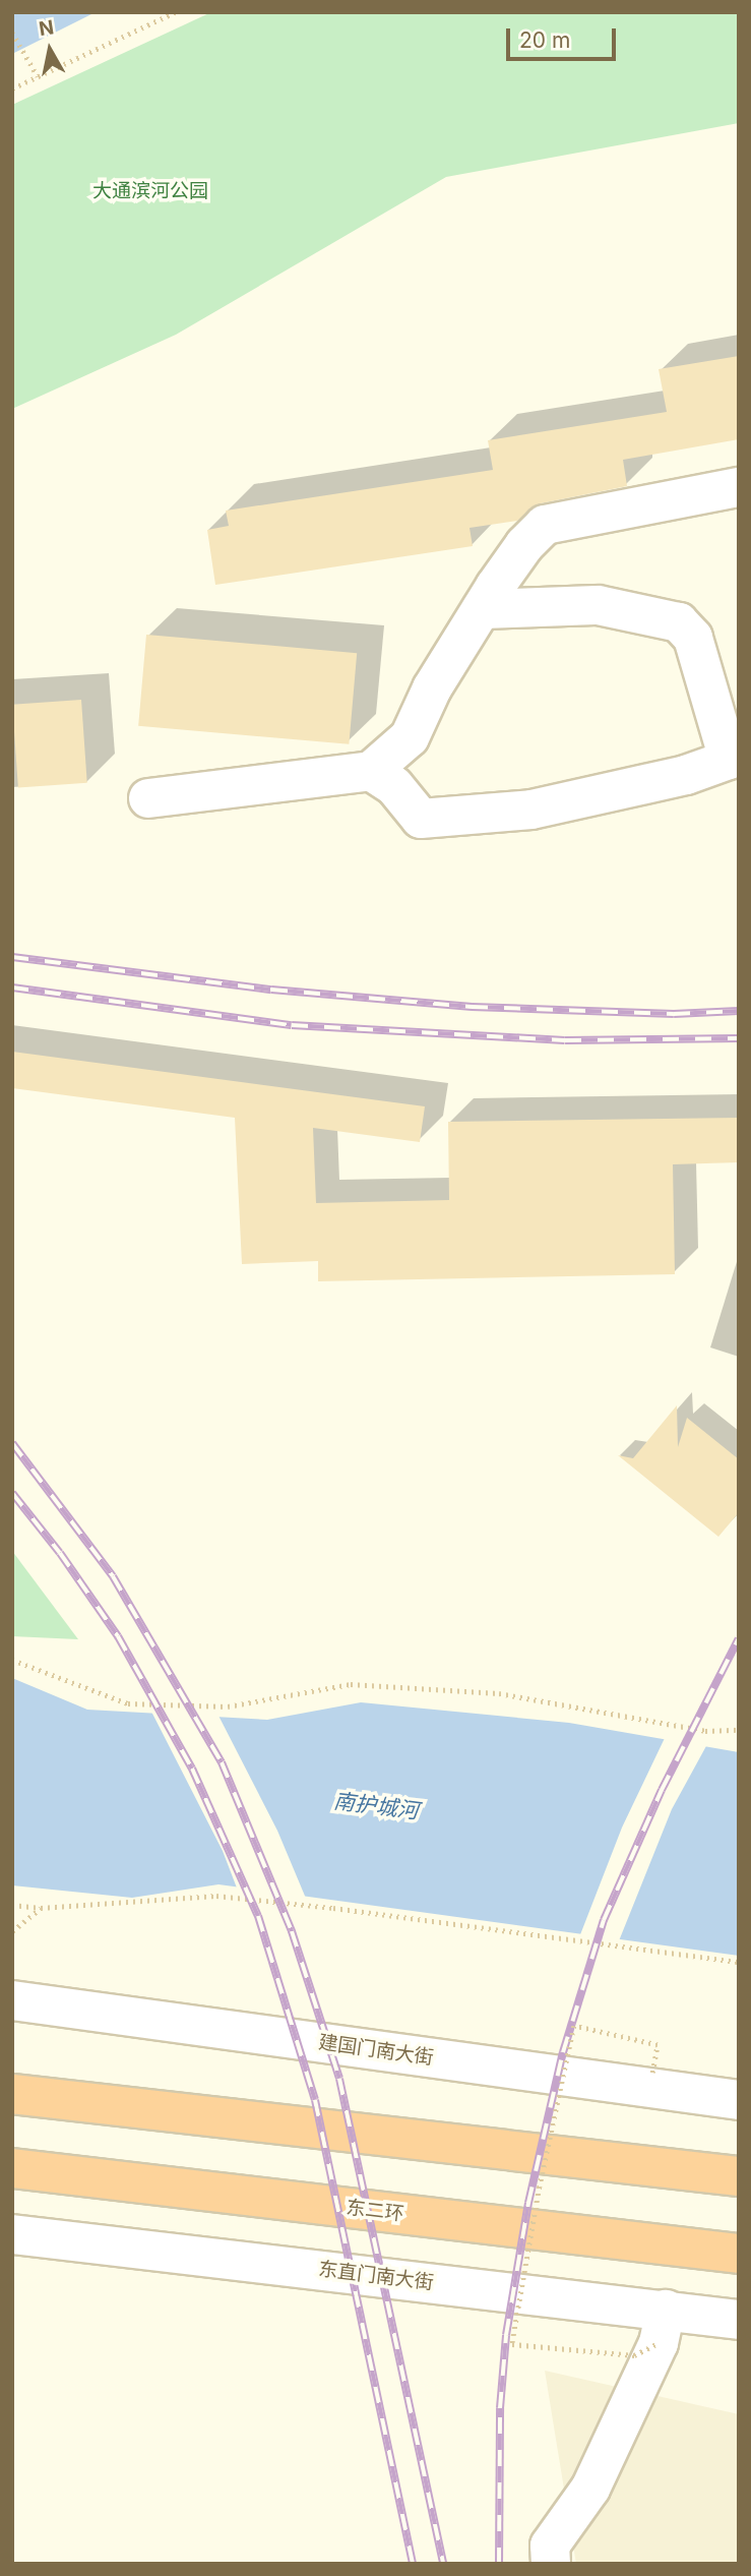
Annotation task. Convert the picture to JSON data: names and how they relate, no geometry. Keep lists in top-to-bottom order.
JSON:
{
  "streets": {
    "highway": ["东二环"],
    "street": ["建国门南大街", "东直门南大街"]
  },
  "water": ["南护城河"],
  "parks": ["大通滨河公园"],
  "scale_bar": "20 m",
  "north": "top"
}
